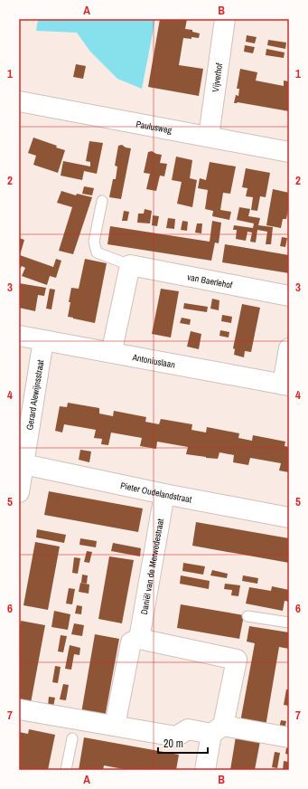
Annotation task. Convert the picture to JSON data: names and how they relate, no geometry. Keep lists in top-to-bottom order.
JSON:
{
  "streets": {
    "street": [
      "Vijverhof",
      "Paulusweg",
      "van Baerlehof",
      "Antoniuslaan",
      "Gerard Alewijnsstraat",
      "Pieter Oudelandstraat",
      "Daniël van de Merwedestraat"
    ]
  },
  "crossings": [
    ["Vijverhof", "Paulusweg"],
    ["Antoniuslaan", "Gerard Alewijnsstraat"],
    ["Gerard Alewijnsstraat", "Pieter Oudelandstraat"],
    ["Pieter Oudelandstraat", "Daniël van de Merwedestraat"]
  ],
  "scale_bar": "20 m",
  "grid": {
    "columns": ["A", "B"],
    "rows": [
      "1",
      "2",
      "3",
      "4",
      "5",
      "6",
      "7"
    ]
  }
}
